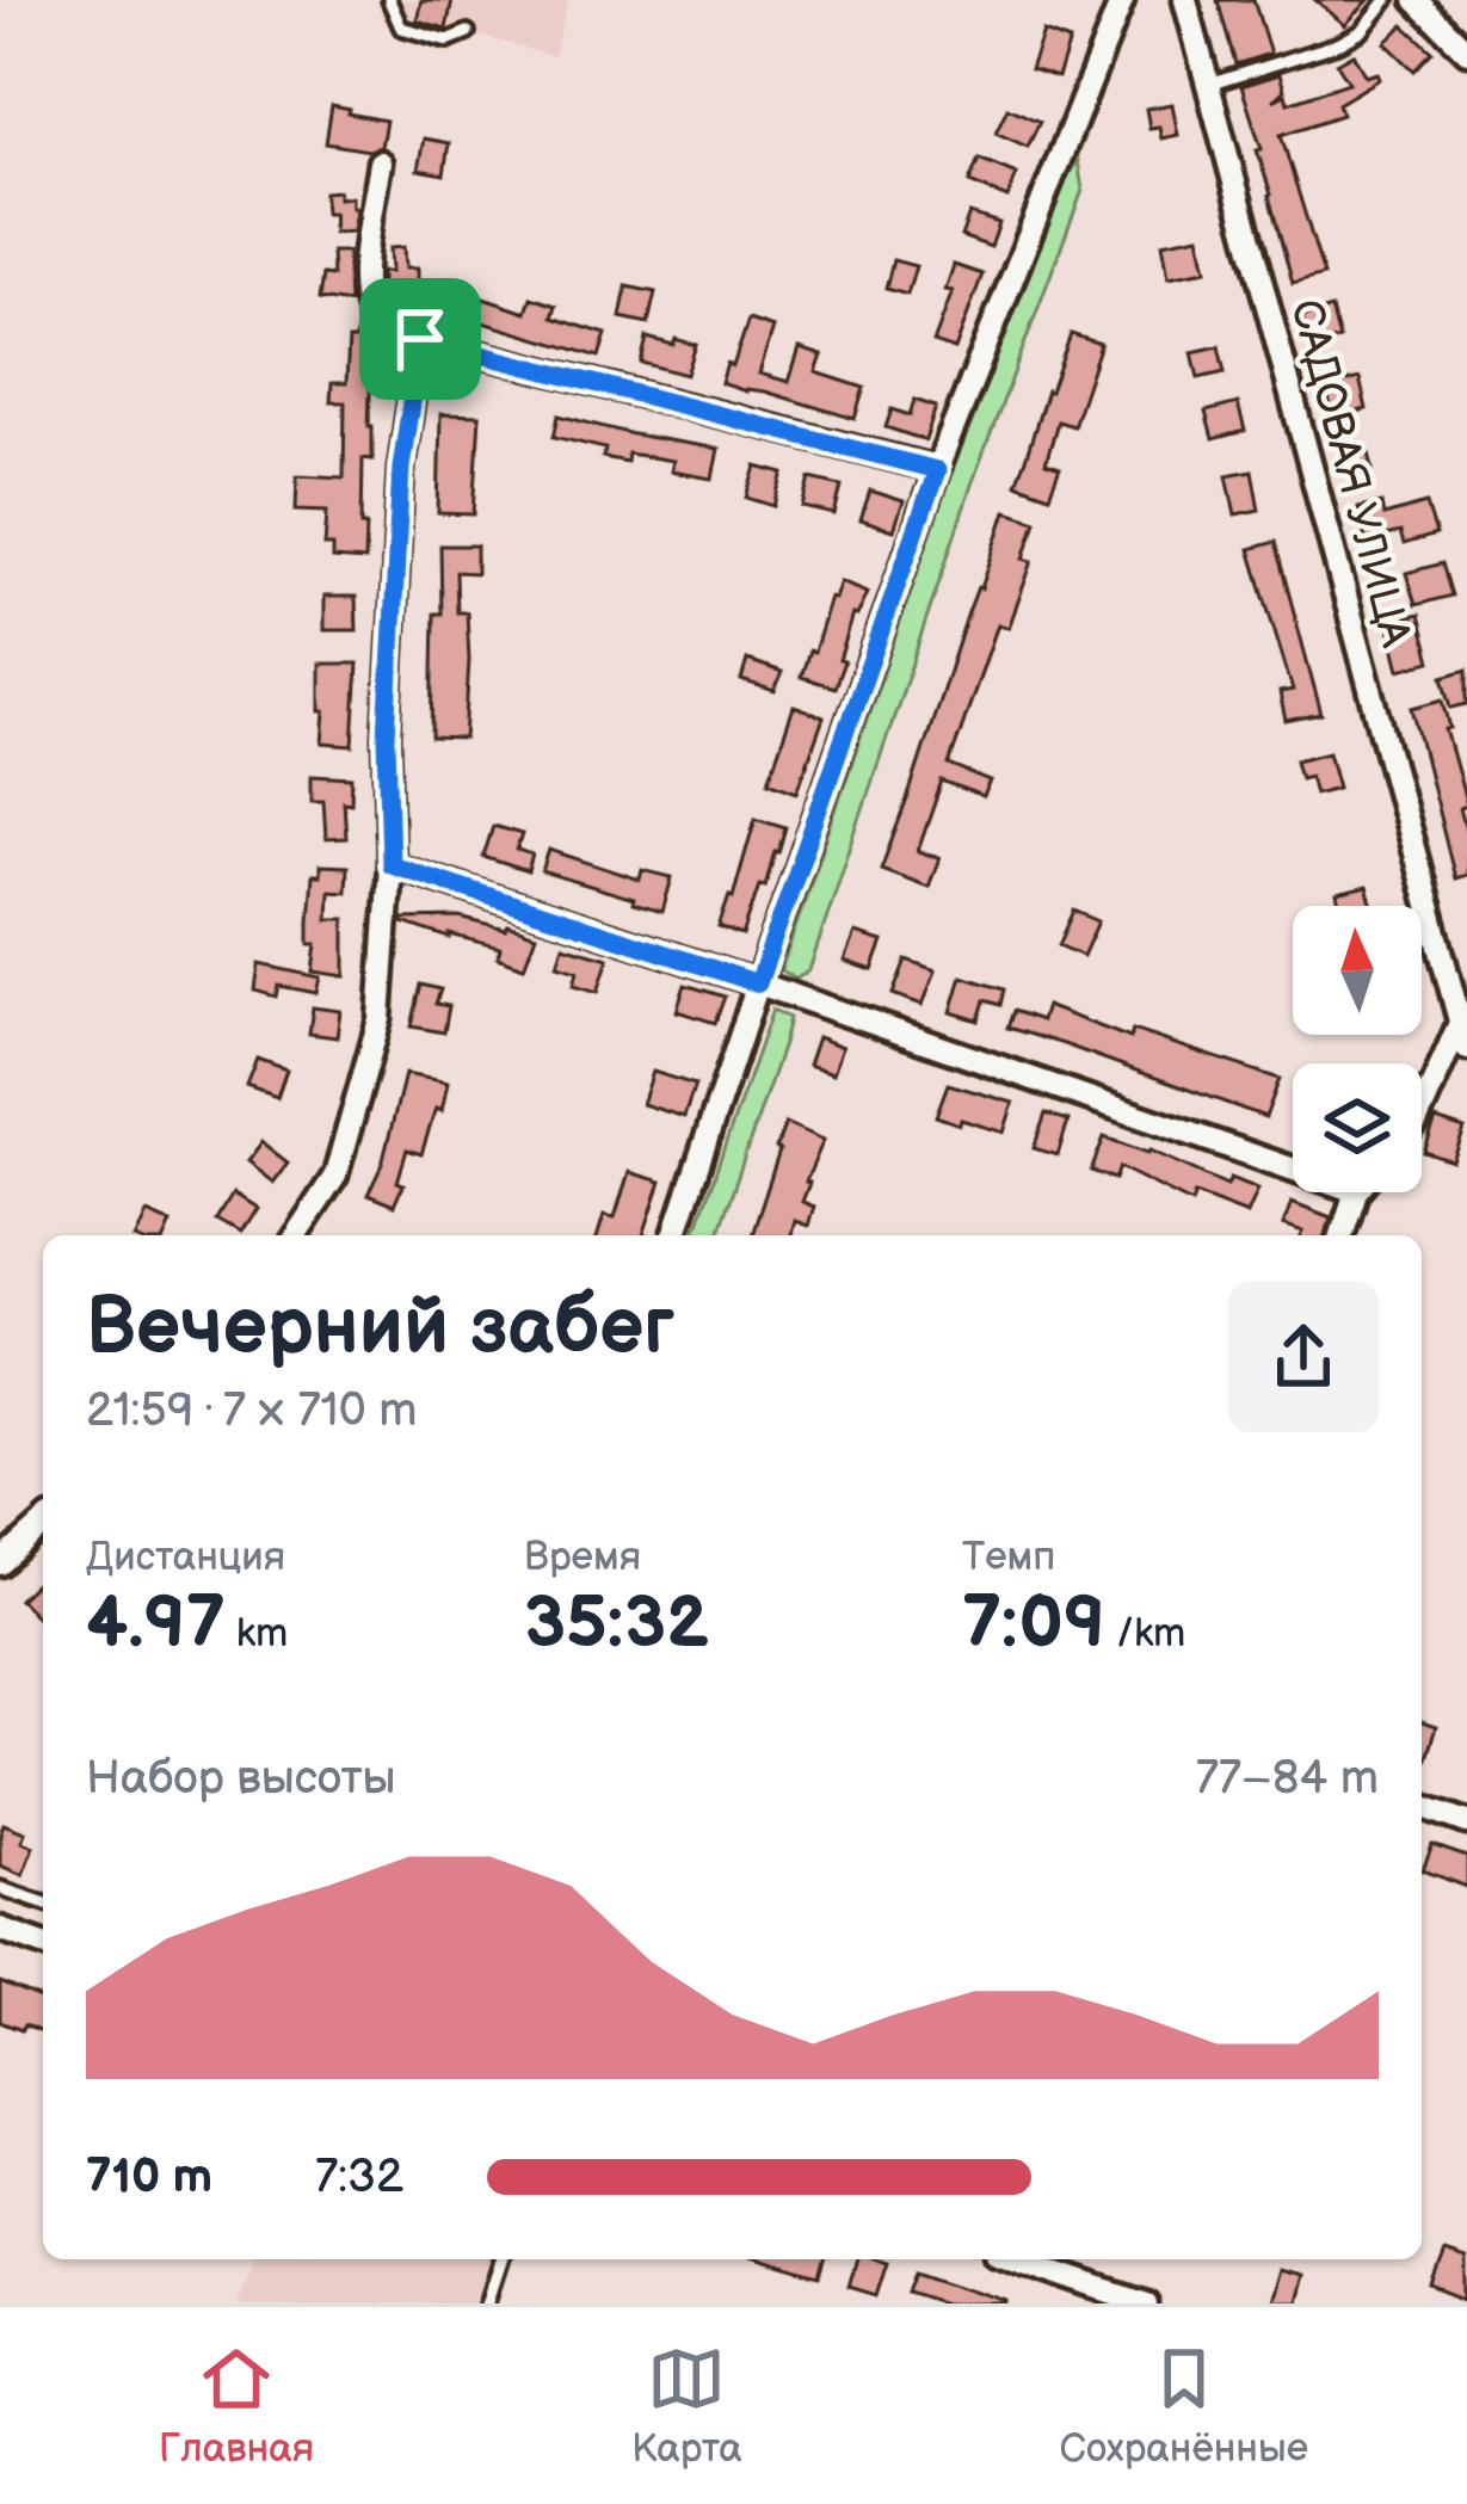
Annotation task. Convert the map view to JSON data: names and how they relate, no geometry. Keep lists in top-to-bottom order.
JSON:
{
  "streets": {
    "street": ["САДОВАЯ УЛИЦА"]
  },
  "north": "top",
  "page": {
    "heading": ["Вечерний забег", "21:59 · 7 × 710 m"],
    "stats": [
      ["Дистанция", "4.97 km"],
      ["Время", "35:32"],
      ["Темп", "7:09 /km"]
    ],
    "chart": ["Набор высоты", "77–84 m"],
    "list": [
      {
        "name": "710 m",
        "note": "7:32"
      }
    ],
    "tabs": ["Главная", "Карта", "Сохранённые"]
  }
}
